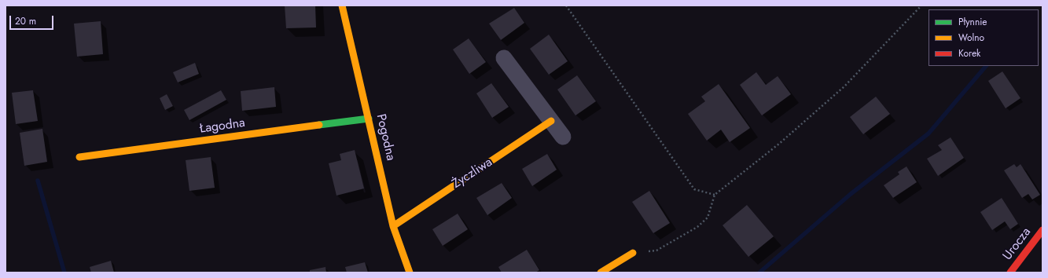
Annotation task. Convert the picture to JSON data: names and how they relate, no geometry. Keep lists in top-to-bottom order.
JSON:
{
  "streets": {
    "street": [
      "Łagodna",
      "Pogodna",
      "Życzliwa",
      "Urocza"
    ]
  },
  "crossings": [
    ["Łagodna", "Pogodna"],
    ["Pogodna", "Życzliwa"]
  ],
  "legend": ["Płynnie", "Wolno", "Korek"],
  "scale_bar": "20 m"
}
